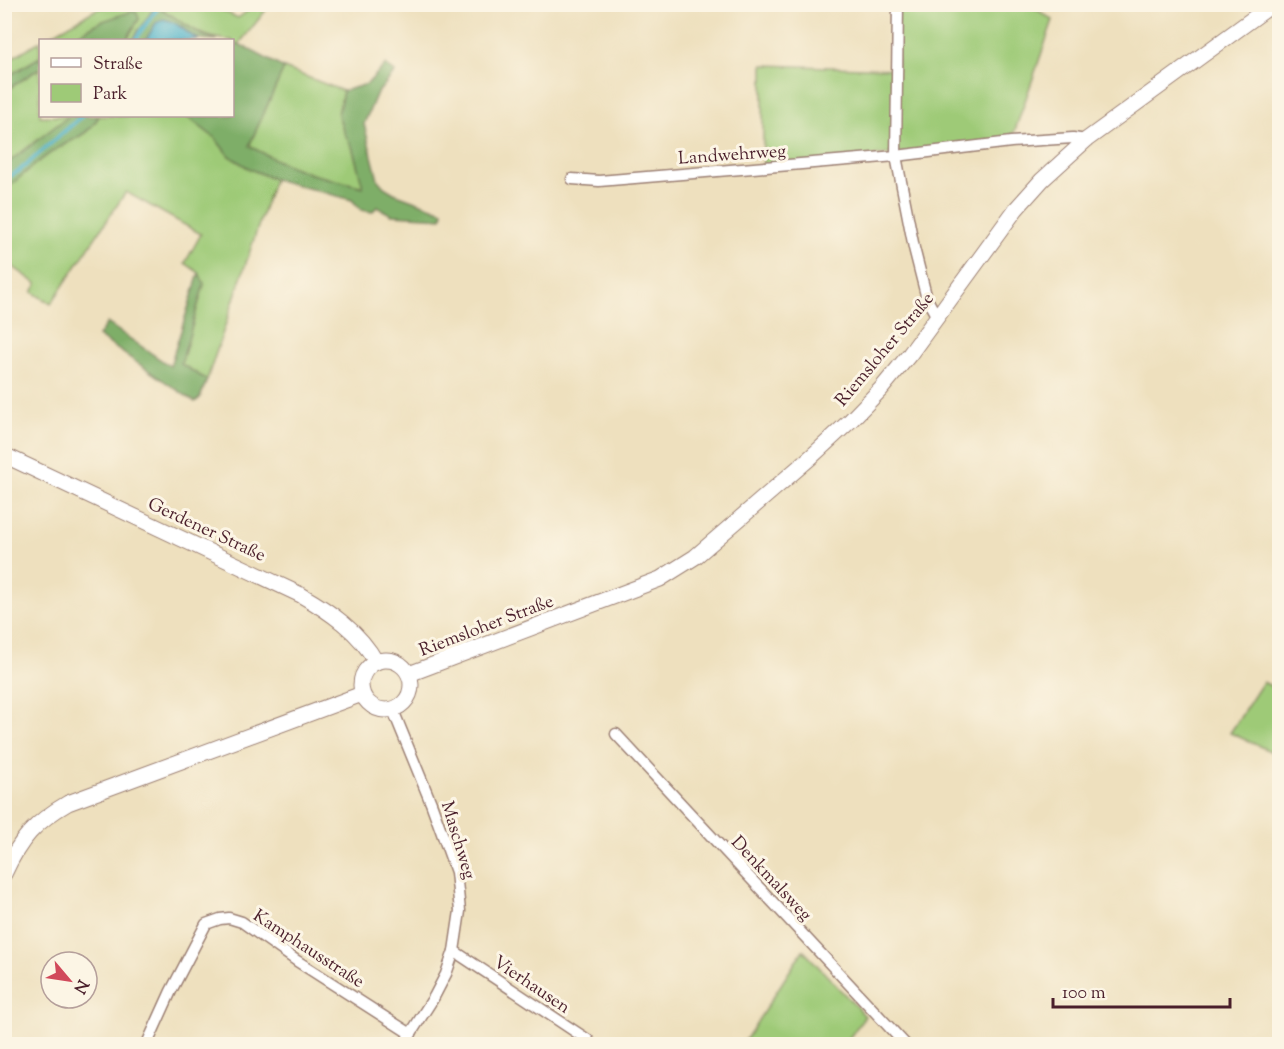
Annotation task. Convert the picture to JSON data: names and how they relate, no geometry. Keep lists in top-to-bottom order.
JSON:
{
  "streets": {
    "main road": ["Riemsloher Straße", "Gerdener Straße"],
    "street": [
      "Landwehrweg",
      "Maschweg",
      "Denkmalsweg",
      "Kamphausstraße",
      "Vierhausen"
    ]
  },
  "crossings": [
    ["Landwehrweg", "Riemsloher Straße"],
    ["Riemsloher Straße", "Gerdener Straße"],
    ["Riemsloher Straße", "Maschweg"],
    ["Gerdener Straße", "Maschweg"],
    ["Maschweg", "Kamphausstraße"],
    ["Maschweg", "Vierhausen"]
  ],
  "legend": ["Straße", "Park"],
  "scale_bar": "100 m",
  "north": "bottom right"
}
